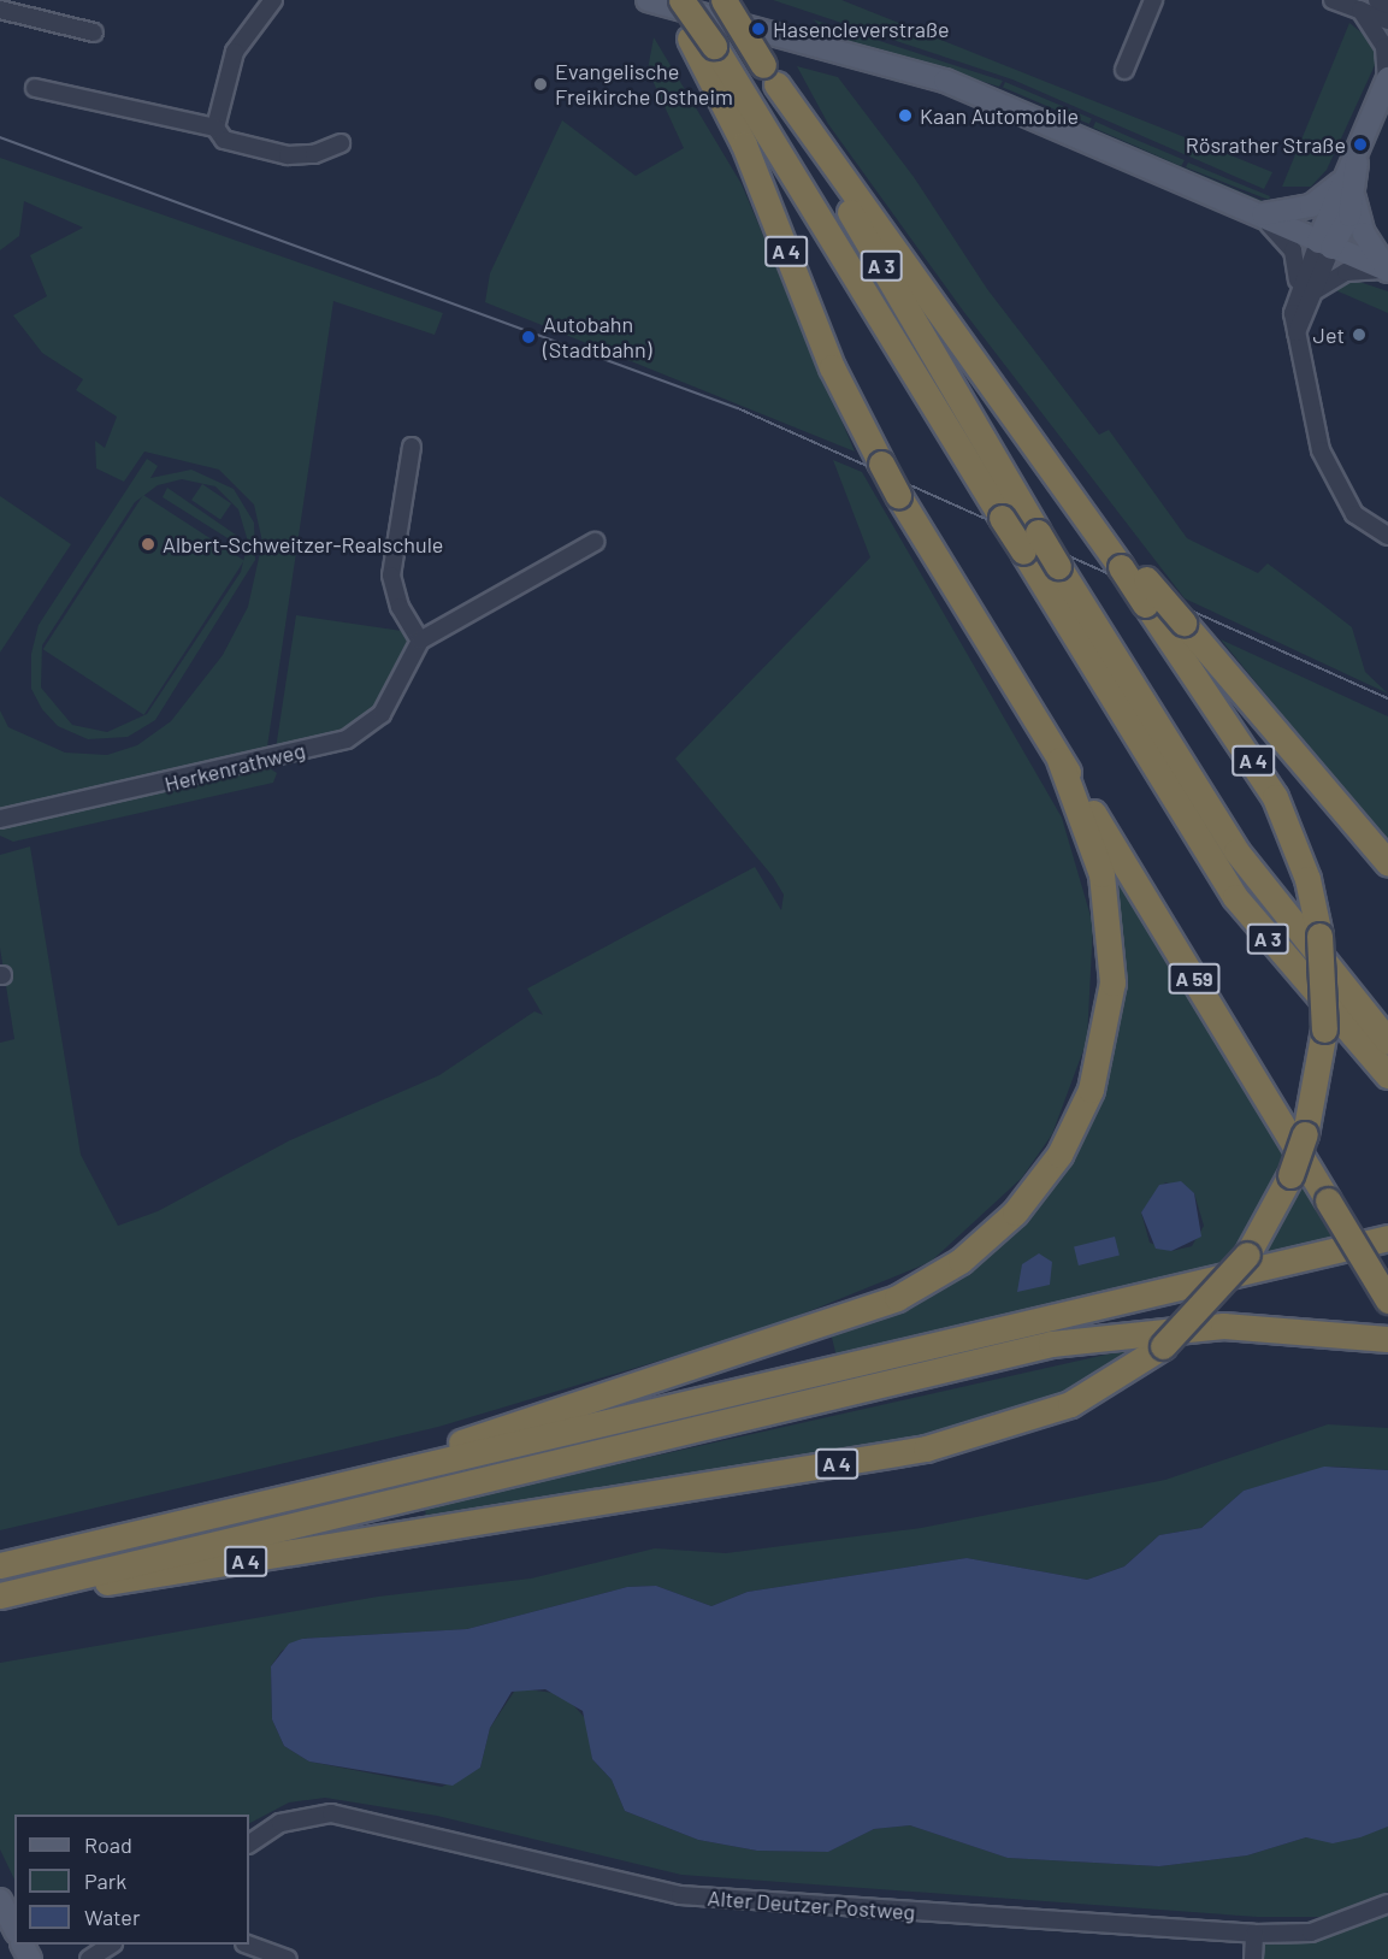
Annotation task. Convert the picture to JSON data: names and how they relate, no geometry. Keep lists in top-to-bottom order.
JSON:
{
  "streets": {
    "highway": ["A 4", "A 3", "A 59"],
    "street": ["Herkenrathweg", "Alter Deutzer Postweg"]
  },
  "crossings": [
    ["A 4", "A 3"],
    ["A 4", "A 59"]
  ],
  "places": [
    "Hasencleverstraße",
    "Evangelische Freikirche Ostheim",
    "Kaan Automobile",
    "Rösrather Straße",
    "Jet",
    "Autobahn (Stadtbahn)",
    "Albert-Schweitzer-Realschule"
  ],
  "legend": ["Road", "Park", "Water"]
}
